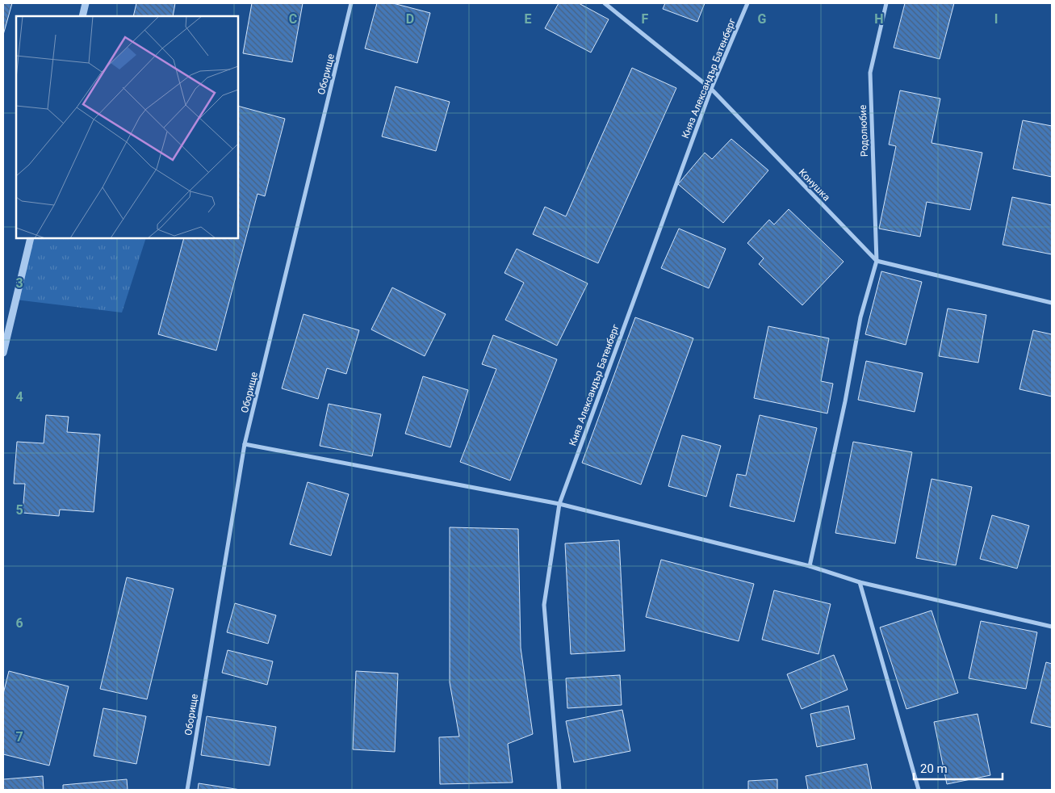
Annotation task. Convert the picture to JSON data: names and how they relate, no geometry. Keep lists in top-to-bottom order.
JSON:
{
  "streets": {
    "street": [
      "Оборище",
      "Княз Александър Батенберг",
      "Родолюбие",
      "Конушка"
    ]
  },
  "crossings": [
    ["Княз Александър Батенберг", "Конушка"],
    ["Родолюбие", "Конушка"]
  ],
  "scale_bar": "20 m",
  "grid": {
    "columns": [
      "C",
      "D",
      "E",
      "F",
      "G",
      "H",
      "I"
    ],
    "rows": [
      "3",
      "4",
      "5",
      "6",
      "7"
    ]
  }
}
